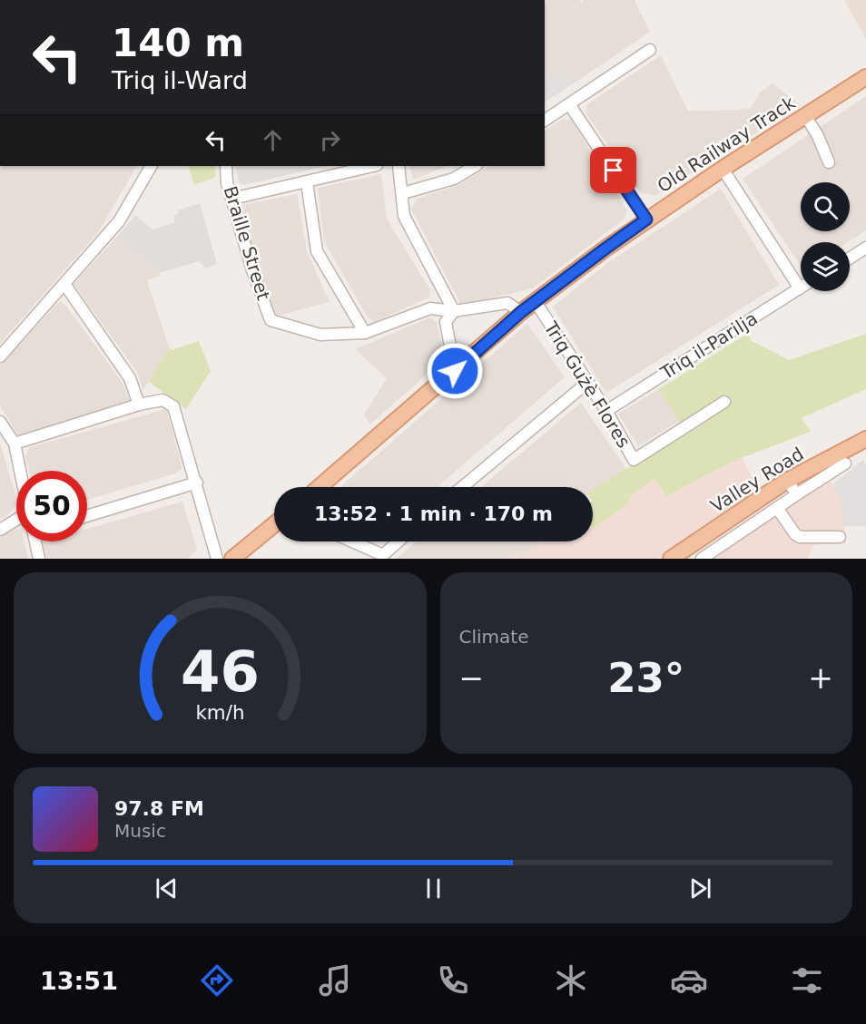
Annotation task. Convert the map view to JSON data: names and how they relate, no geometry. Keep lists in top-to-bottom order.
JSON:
{
  "streets": {
    "main road": ["Old Railway Track", "Valley Road"],
    "street": ["Braille Street", "Triq il-Parilja", "Triq Ġużè Flores"]
  },
  "crossings": [
    ["Old Railway Track", "Triq Ġużè Flores"],
    ["Triq il-Parilja", "Triq Ġużè Flores"]
  ],
  "page": {
    "turn": ["140 m", "Triq il-Ward"],
    "limit": "50",
    "trip": "13:52 · 1 min · 170 m",
    "tile": "Climate",
    "heat": ["−", "23°", "+"],
    "song": ["97.8 FM", "Music"],
    "tabs": "13:51",
    "gauge": ["46", "km/h"]
  }
}
